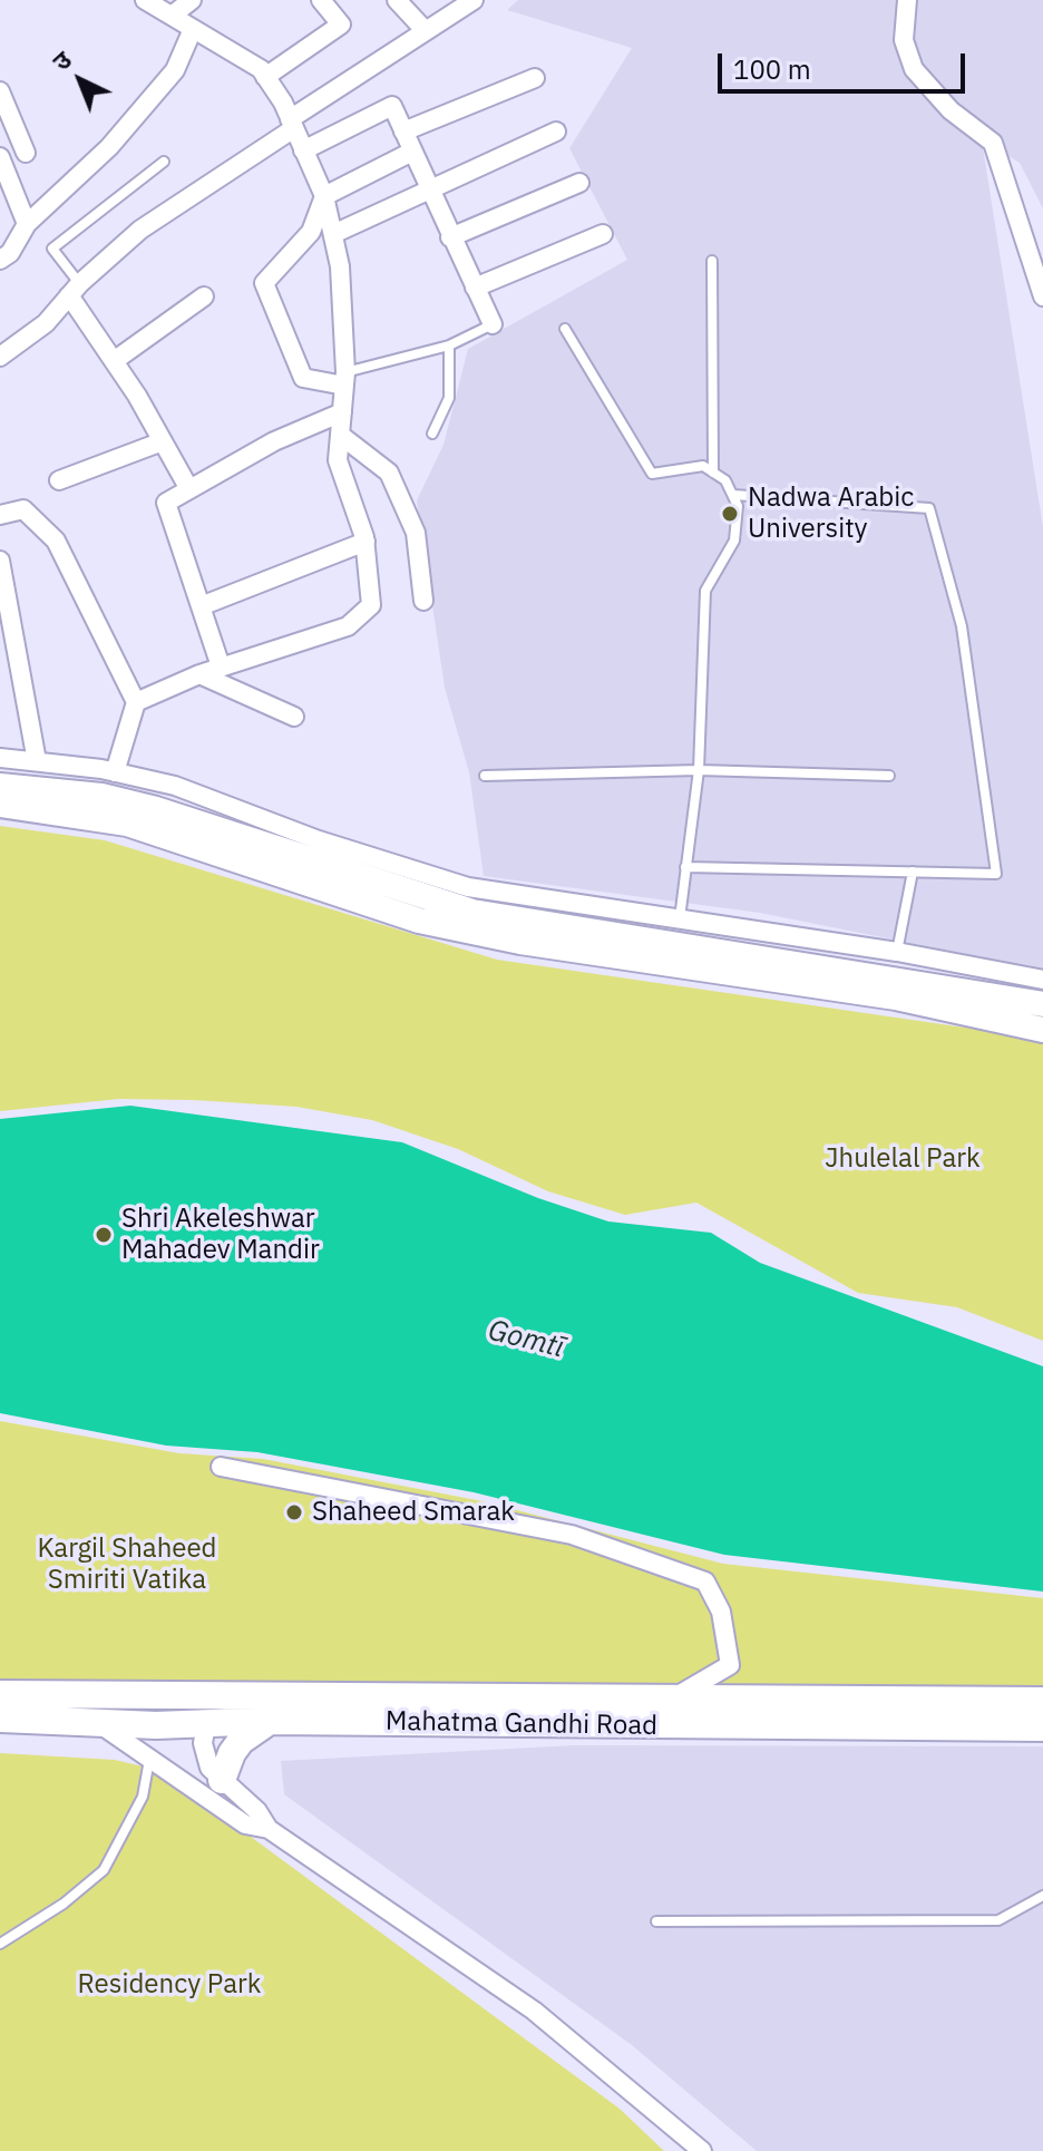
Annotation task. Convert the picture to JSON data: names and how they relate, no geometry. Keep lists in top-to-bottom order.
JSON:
{
  "streets": {
    "main road": ["Mahatma Gandhi Road"]
  },
  "water": ["Gomtī"],
  "parks": ["Jhulelal Park", "Kargil Shaheed Smiriti Vatika", "Residency Park"],
  "places": ["Nadwa Arabic University", "Shri Akeleshwar Mahadev Mandir", "Shaheed Smarak"],
  "scale_bar": "100 m",
  "north": "top left"
}
